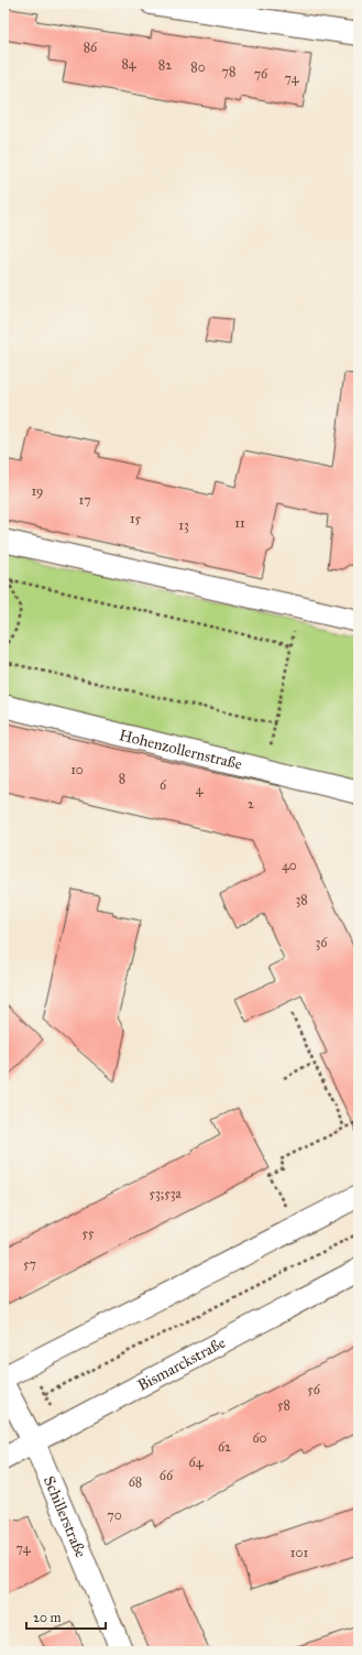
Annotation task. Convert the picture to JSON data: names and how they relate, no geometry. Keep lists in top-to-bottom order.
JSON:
{
  "streets": {
    "street": ["Hohenzollernstraße", "Bismarckstraße", "Schillerstraße"]
  },
  "crossings": [
    ["Bismarckstraße", "Schillerstraße"]
  ],
  "house_numbers": [
    "86",
    "84",
    "82",
    "80",
    "78",
    "76",
    "74",
    "19",
    "17",
    "15",
    "11",
    "13",
    "10",
    "8",
    "6",
    "4",
    "2",
    "40",
    "38",
    "36",
    "53;53a",
    "55",
    "57",
    "56",
    "58",
    "60",
    "62",
    "64",
    "66",
    "68",
    "70",
    "74",
    "101"
  ],
  "scale_bar": "20 m"
}
